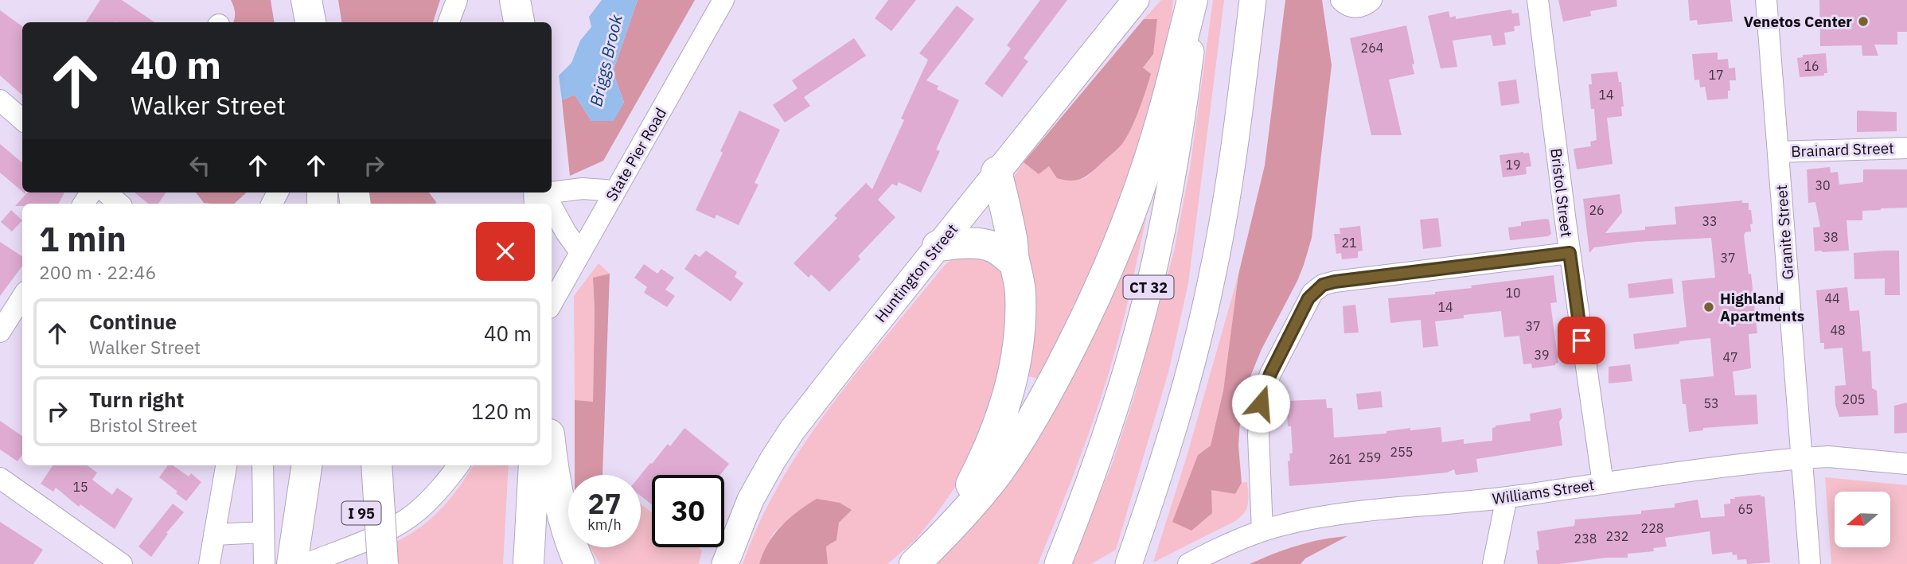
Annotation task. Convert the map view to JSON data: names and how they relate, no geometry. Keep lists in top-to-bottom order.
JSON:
{
  "streets": {
    "highway": ["I 95"],
    "main road": ["Huntington Street", "CT 32"],
    "street": [
      "Brainard Street",
      "State Pier Road",
      "Bristol Street",
      "Granite Street",
      "Williams Street"
    ]
  },
  "crossings": [
    ["Brainard Street", "Granite Street"],
    ["Bristol Street", "Williams Street"],
    ["Granite Street", "Williams Street"]
  ],
  "water": ["Briggs Brook"],
  "places": ["Venetos Center", "Highland Apartments"],
  "house_numbers": [
    "264",
    "16",
    "17",
    "14",
    "19",
    "30",
    "26",
    "33",
    "38",
    "21",
    "37",
    "10",
    "44",
    "14",
    "37",
    "48",
    "39",
    "47",
    "205",
    "53",
    "255",
    "259",
    "261",
    "15",
    "65",
    "228",
    "232",
    "238"
  ],
  "north": "left",
  "page": {
    "turn": ["40 m", "Walker Street"],
    "heading": ["1 min", "200 m · 22:46"],
    "list": [
      {
        "name": "Continue",
        "note": "Walker Street",
        "value": "40 m"
      },
      {
        "name": "Turn right",
        "note": "Bristol Street",
        "value": "120 m"
      }
    ],
    "speed": "27 km/h",
    "limit": "30"
  }
}
